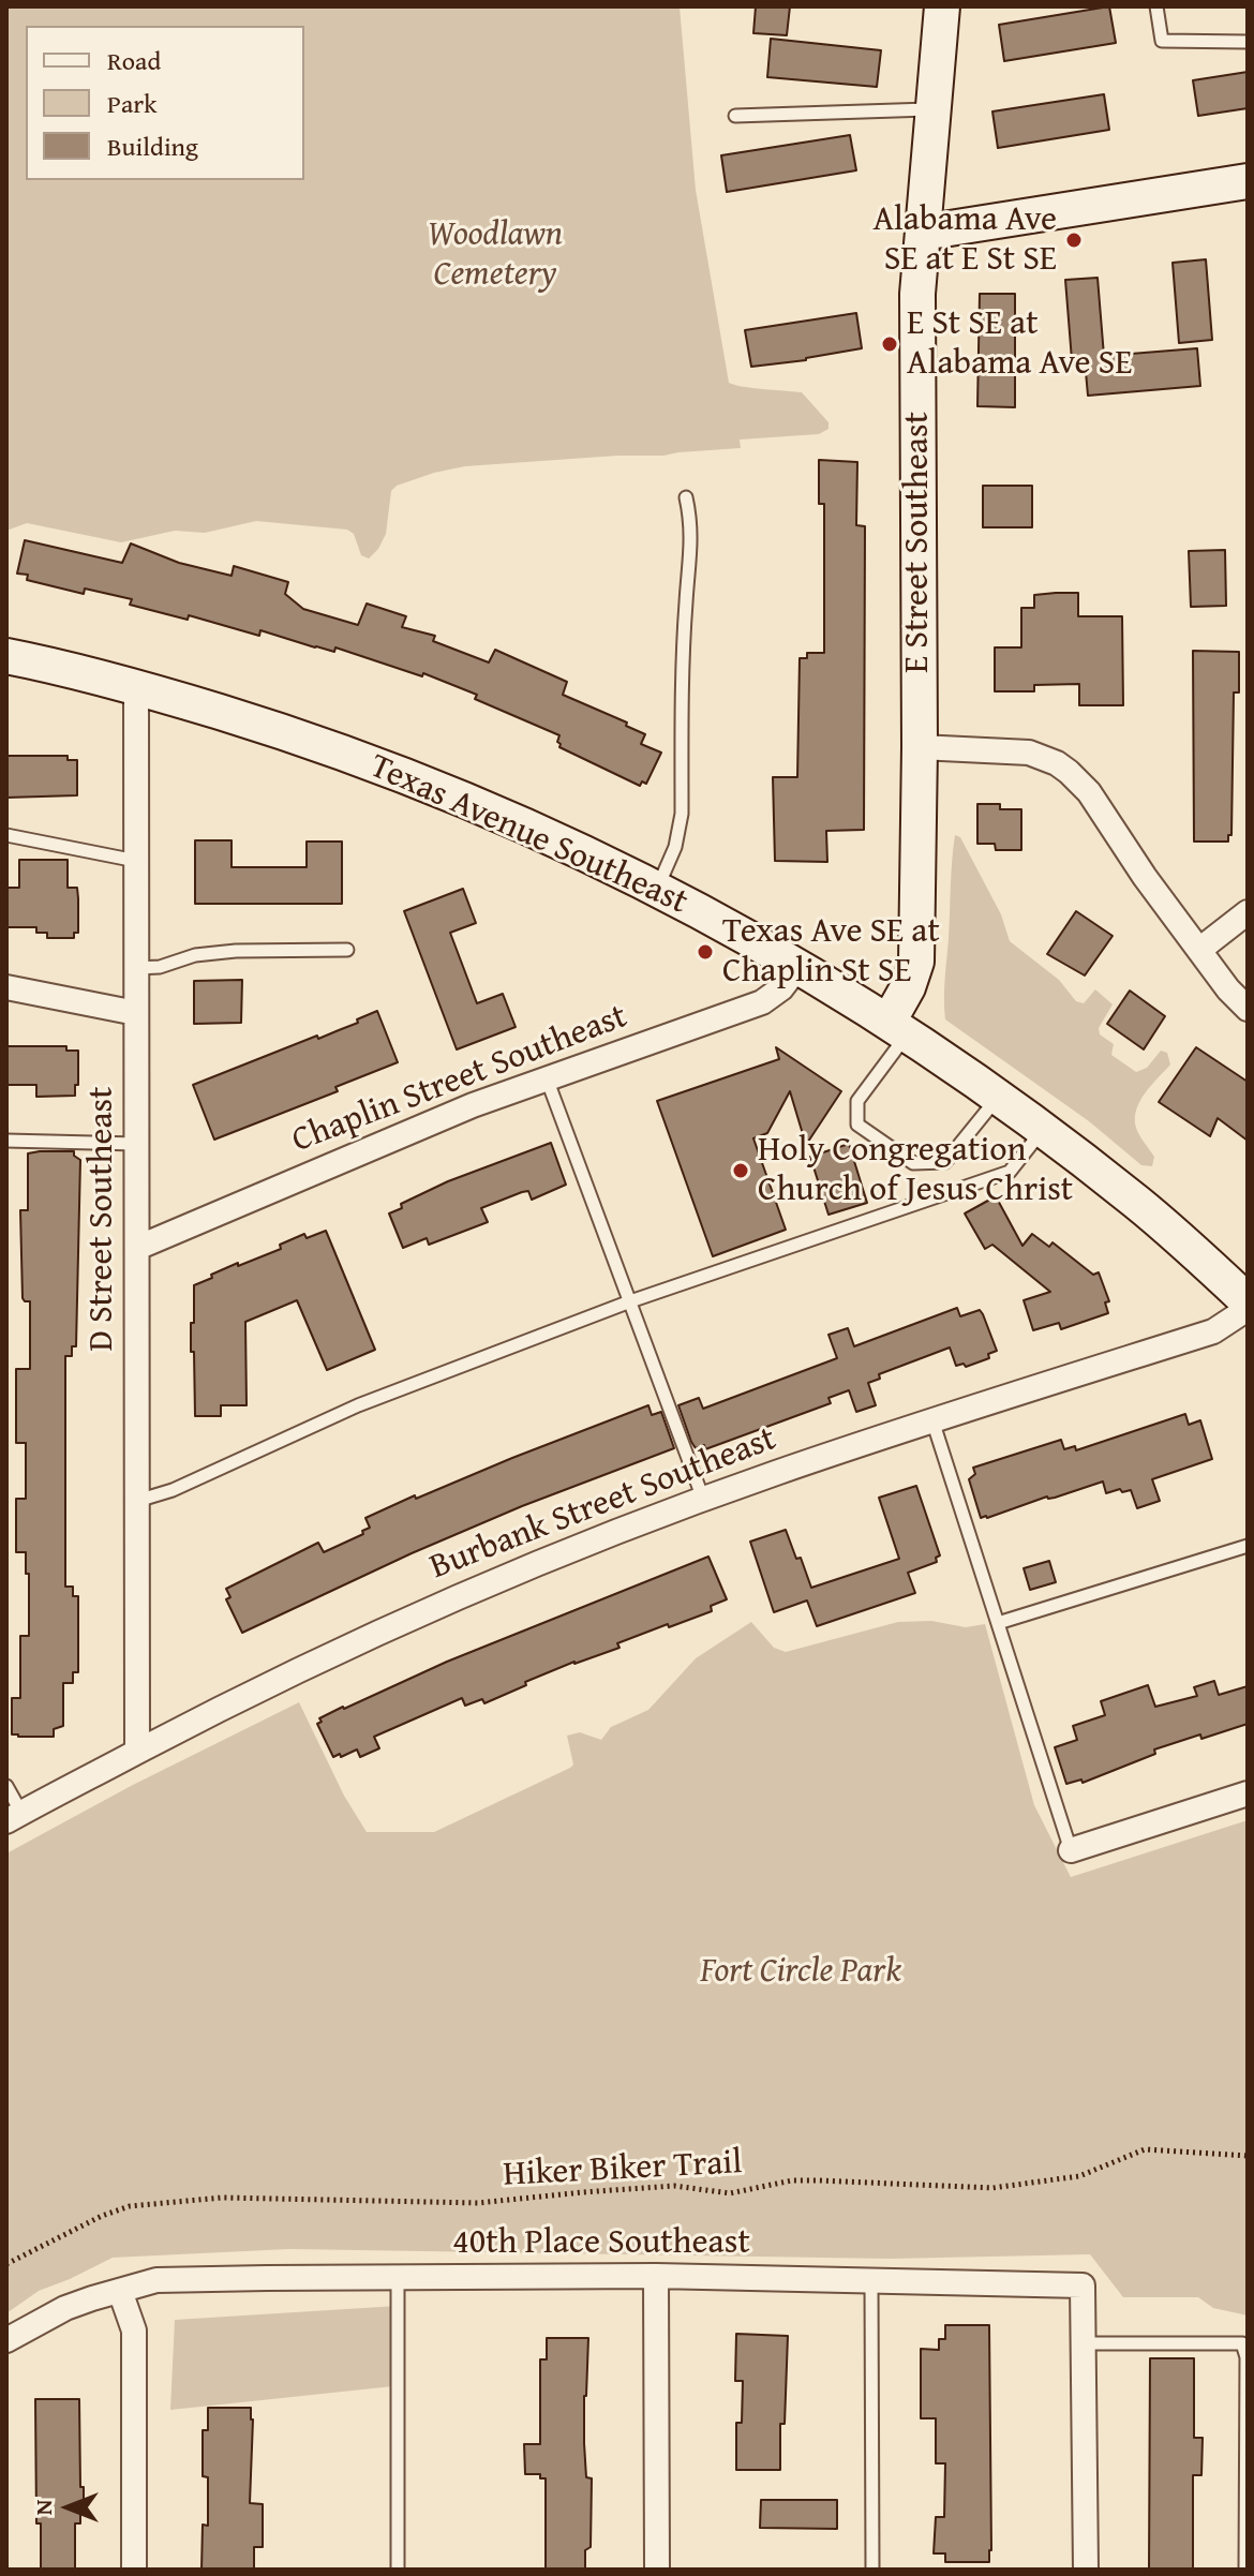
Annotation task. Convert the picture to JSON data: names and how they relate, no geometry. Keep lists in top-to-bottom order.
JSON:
{
  "streets": {
    "main road": ["E Street Southeast", "Texas Avenue Southeast"],
    "street": [
      "Chaplin Street Southeast",
      "D Street Southeast",
      "Burbank Street Southeast",
      "40th Place Southeast"
    ],
    "path": ["Hiker Biker Trail"]
  },
  "crossings": [
    ["E Street Southeast", "Texas Avenue Southeast"],
    ["Texas Avenue Southeast", "Chaplin Street Southeast"],
    ["Texas Avenue Southeast", "D Street Southeast"],
    ["Chaplin Street Southeast", "D Street Southeast"],
    ["D Street Southeast", "Burbank Street Southeast"]
  ],
  "parks": ["Woodlawn Cemetery", "Fort Circle Park"],
  "places": [
    "Alabama Ave SE at E St SE",
    "E St SE at Alabama Ave SE",
    "Texas Ave SE at Chaplin St SE",
    "Holy Congregation Church of Jesus Christ"
  ],
  "legend": ["Road", "Park", "Building"],
  "north": "left"
}
